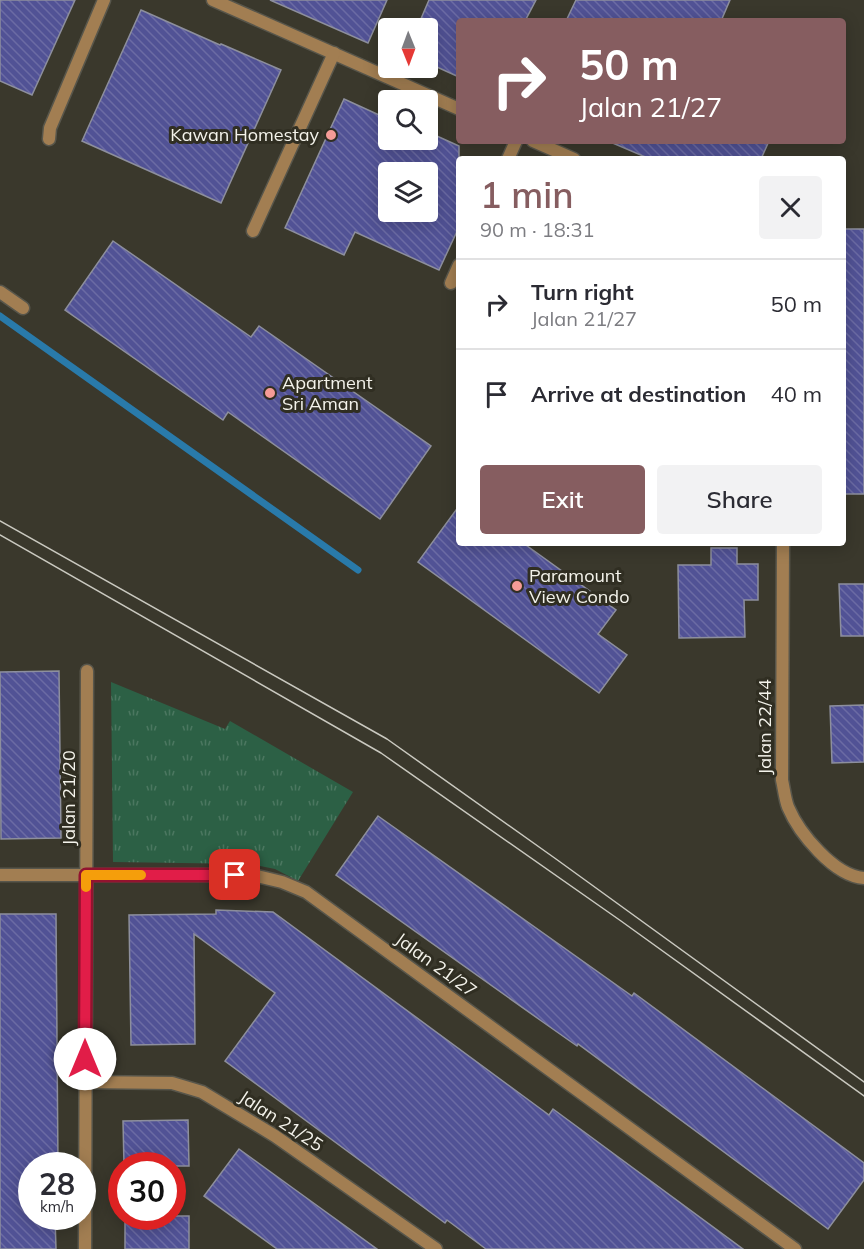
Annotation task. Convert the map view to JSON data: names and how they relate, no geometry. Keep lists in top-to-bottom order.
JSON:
{
  "streets": {
    "street": [
      "Jalan 22/44",
      "Jalan 21/20",
      "Jalan 21/27",
      "Jalan 21/25"
    ]
  },
  "crossings": [
    ["Jalan 21/20", "Jalan 21/27"],
    ["Jalan 21/20", "Jalan 21/25"]
  ],
  "places": ["Kawan Homestay", "Apartment Sri Aman", "Paramount View Condo"],
  "north": "bottom",
  "page": {
    "turn": ["50 m", "Jalan 21/27"],
    "heading": ["1 min", "90 m · 18:31"],
    "list": [
      {
        "name": "Turn right",
        "note": "Jalan 21/27",
        "value": "50 m"
      },
      {
        "name": "Arrive at destination",
        "value": "40 m"
      }
    ],
    "buttons": ["Exit", "Share"],
    "speed": "28 km/h",
    "limit": "30"
  }
}
